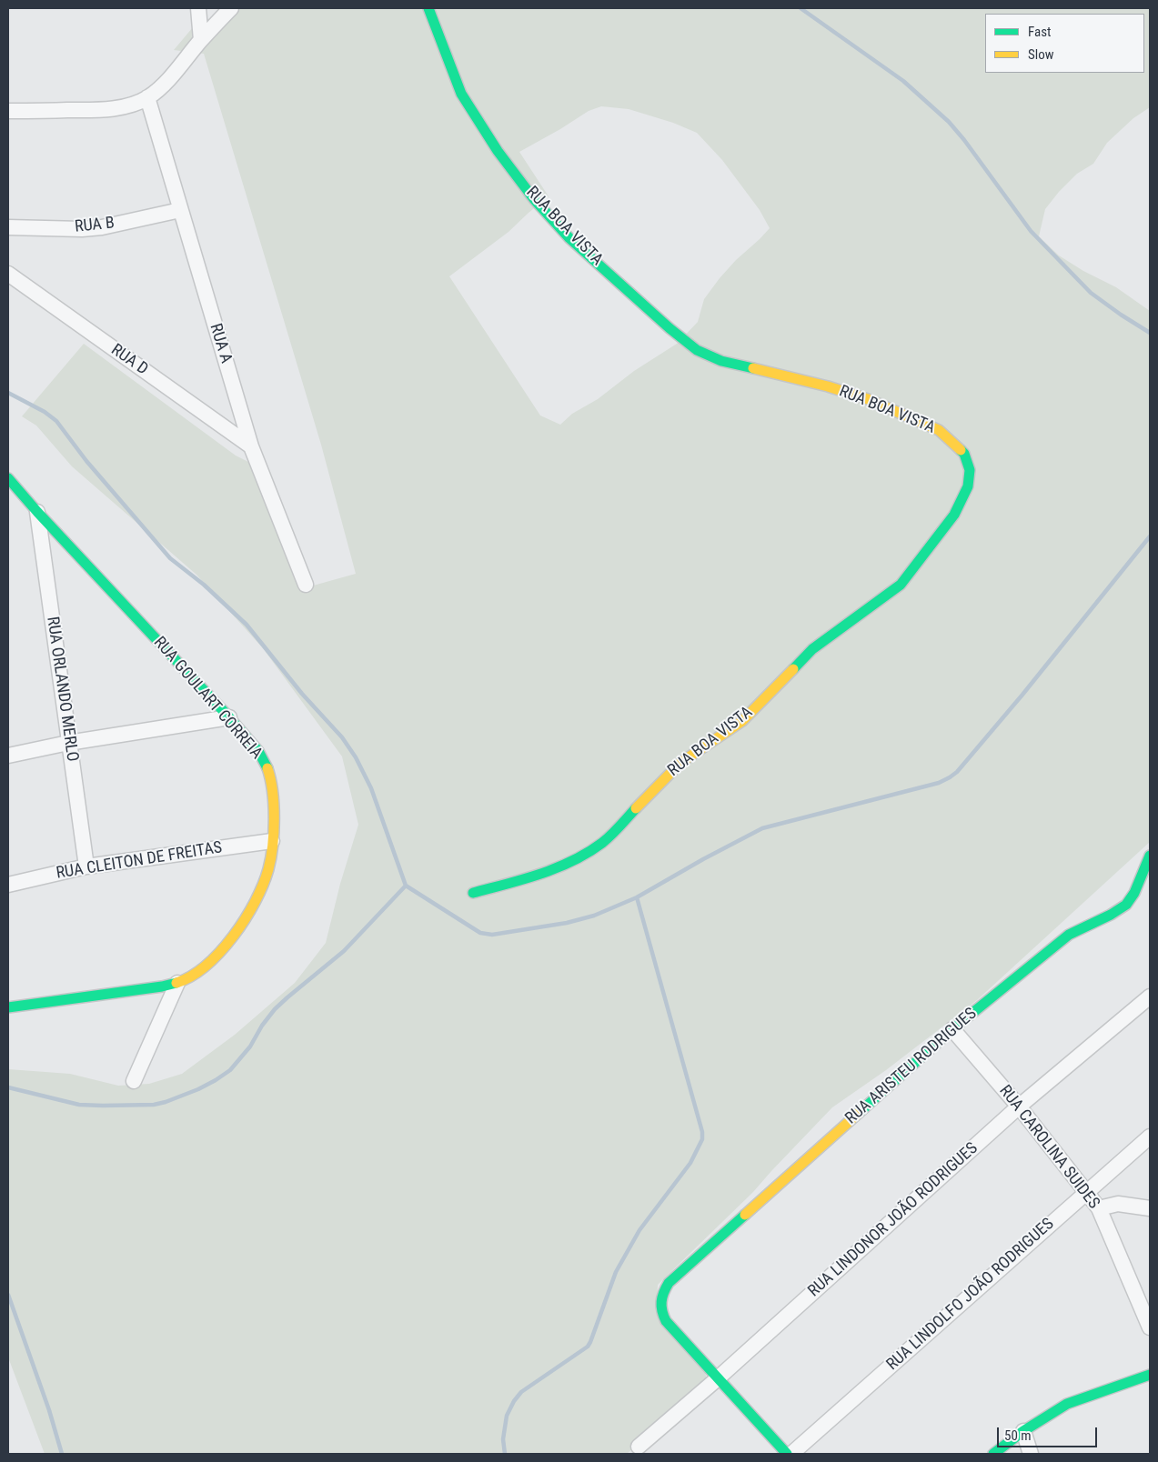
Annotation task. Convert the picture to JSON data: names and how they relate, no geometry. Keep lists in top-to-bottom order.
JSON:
{
  "streets": {
    "street": [
      "RUA B",
      "RUA BOA VISTA",
      "RUA A",
      "RUA D",
      "RUA ORLANDO MERLO",
      "RUA GOULART CORREIA",
      "RUA CLEITON DE FREITAS",
      "RUA ARISTEU RODRIGUES",
      "RUA CAROLINA SUIDES",
      "RUA LINDONOR JOÃO RODRIGUES",
      "RUA LINDOLFO JOÃO RODRIGUES"
    ]
  },
  "crossings": [
    ["RUA B", "RUA A"],
    ["RUA A", "RUA D"],
    ["RUA ORLANDO MERLO", "RUA GOULART CORREIA"],
    ["RUA ORLANDO MERLO", "RUA CLEITON DE FREITAS"],
    ["RUA GOULART CORREIA", "RUA CLEITON DE FREITAS"],
    ["RUA ARISTEU RODRIGUES", "RUA CAROLINA SUIDES"],
    ["RUA ARISTEU RODRIGUES", "RUA LINDONOR JOÃO RODRIGUES"],
    ["RUA CAROLINA SUIDES", "RUA LINDONOR JOÃO RODRIGUES"],
    ["RUA CAROLINA SUIDES", "RUA LINDOLFO JOÃO RODRIGUES"]
  ],
  "legend": ["Fast", "Slow"],
  "scale_bar": "50 m"
}
